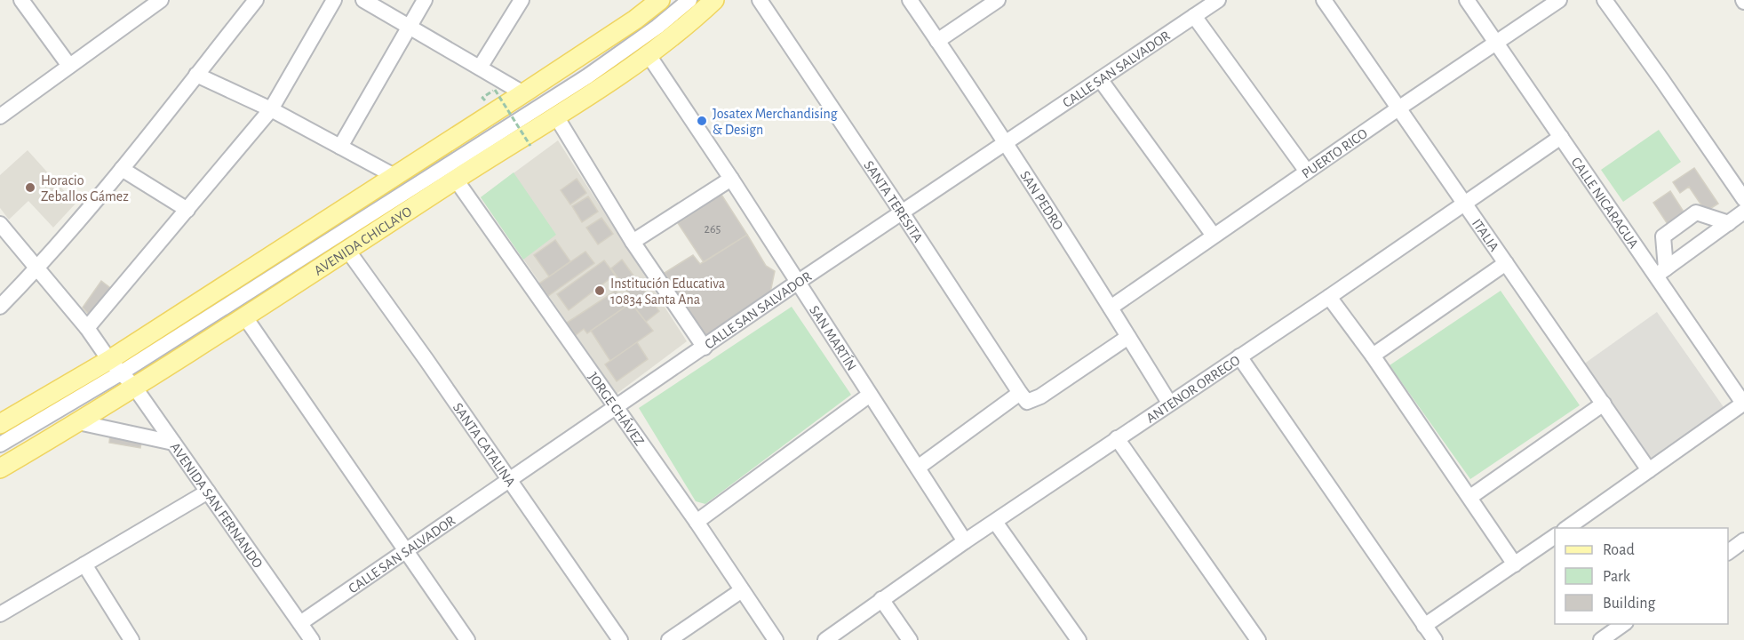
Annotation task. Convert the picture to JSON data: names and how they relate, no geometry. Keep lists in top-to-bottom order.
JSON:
{
  "streets": {
    "main road": ["AVENIDA CHICLAYO"],
    "street": [
      "CALLE SAN SALVADOR",
      "PUERTO RICO",
      "SAN PEDRO",
      "SANTA TERESITA",
      "CALLE NICARAGUA",
      "ITALIA",
      "SAN MARTÍN",
      "ANTENOR ORREGO",
      "JORGE CHÁVEZ",
      "SANTA CATALINA",
      "AVENIDA SAN FERNANDO"
    ]
  },
  "crossings": [
    ["CALLE SAN SALVADOR", "SAN PEDRO"],
    ["CALLE SAN SALVADOR", "SANTA TERESITA"],
    ["CALLE SAN SALVADOR", "SAN MARTÍN"],
    ["CALLE SAN SALVADOR", "JORGE CHÁVEZ"],
    ["CALLE SAN SALVADOR", "SANTA CATALINA"],
    ["CALLE SAN SALVADOR", "AVENIDA SAN FERNANDO"],
    ["PUERTO RICO", "SAN PEDRO"],
    ["PUERTO RICO", "CALLE NICARAGUA"],
    ["PUERTO RICO", "ITALIA"],
    ["SAN PEDRO", "ANTENOR ORREGO"],
    ["CALLE NICARAGUA", "ANTENOR ORREGO"],
    ["ITALIA", "ANTENOR ORREGO"],
    ["AVENIDA CHICLAYO", "SAN MARTÍN"],
    ["AVENIDA CHICLAYO", "JORGE CHÁVEZ"],
    ["AVENIDA CHICLAYO", "SANTA CATALINA"],
    ["AVENIDA CHICLAYO", "AVENIDA SAN FERNANDO"],
    ["SAN MARTÍN", "ANTENOR ORREGO"]
  ],
  "places": ["Josatex Merchandising & Design", "Horacio Zeballos Gámez", "Institución Educativa 10834 Santa Ana"],
  "house_numbers": ["265"],
  "legend": ["Road", "Park", "Building"]
}
